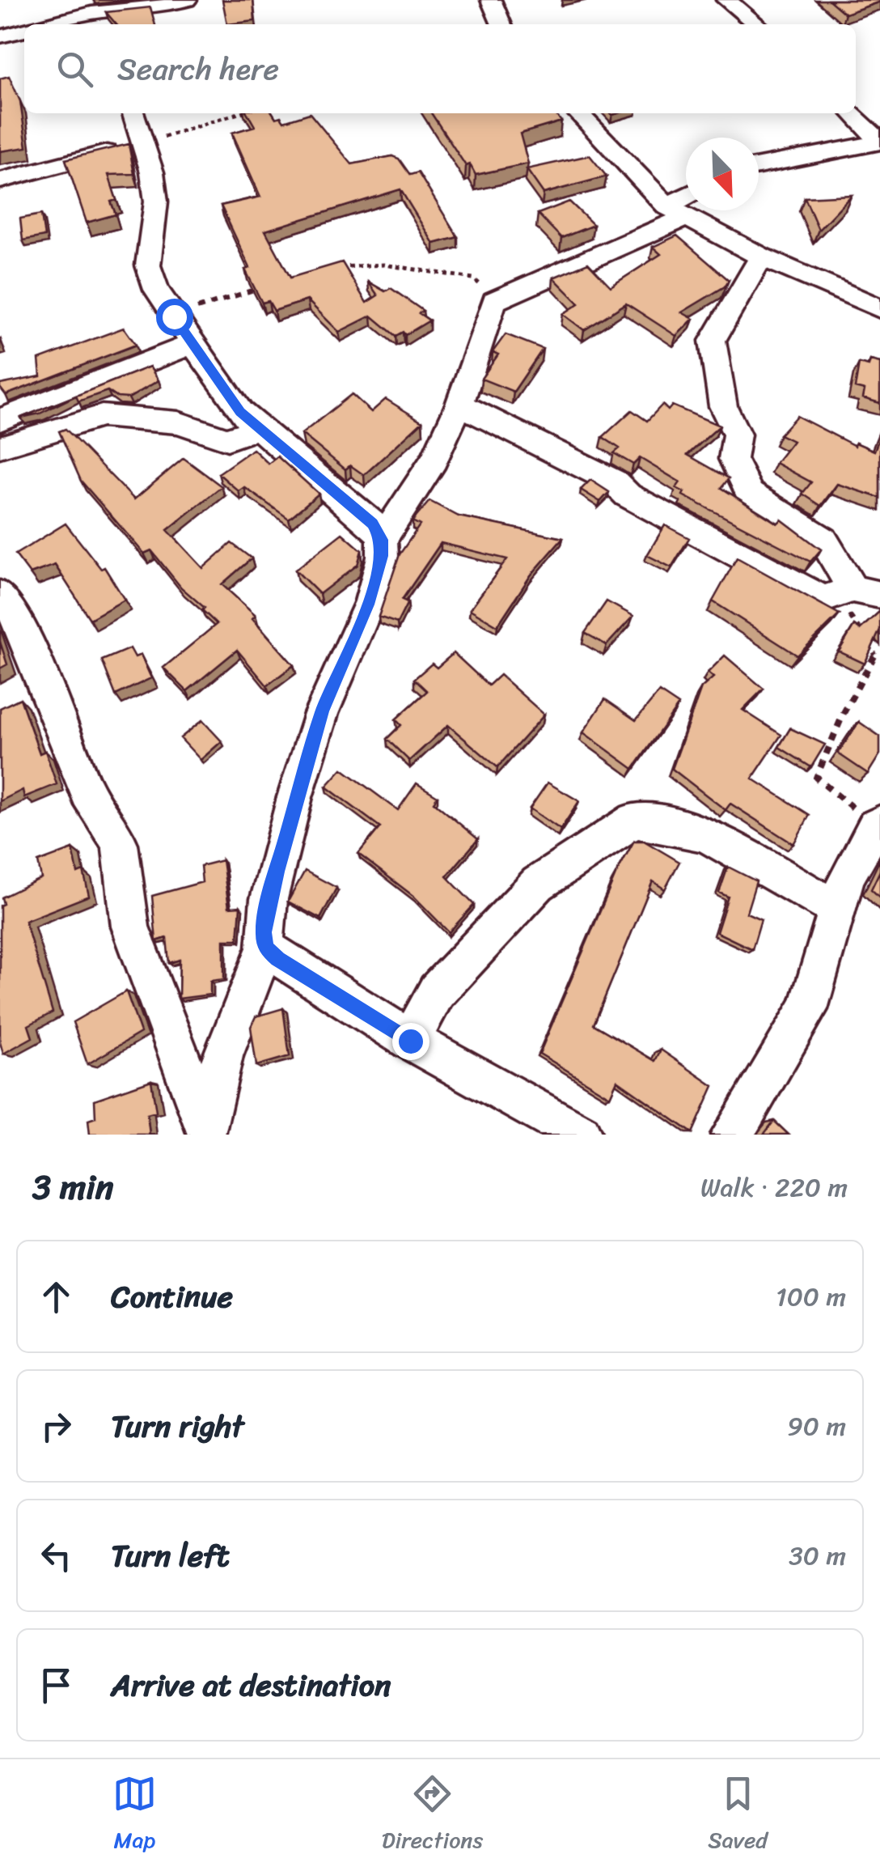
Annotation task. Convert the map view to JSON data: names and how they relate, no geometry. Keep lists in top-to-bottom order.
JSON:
{
  "north": "bottom right",
  "page": {
    "search": "Search here",
    "heading": ["3 min", "Walk · 220 m"],
    "list": [
      ["Continue", "100 m"],
      ["Turn right", "90 m"],
      ["Turn left", "30 m"],
      "Arrive at destination"
    ],
    "nav": ["Map", "Directions", "Saved"]
  }
}
